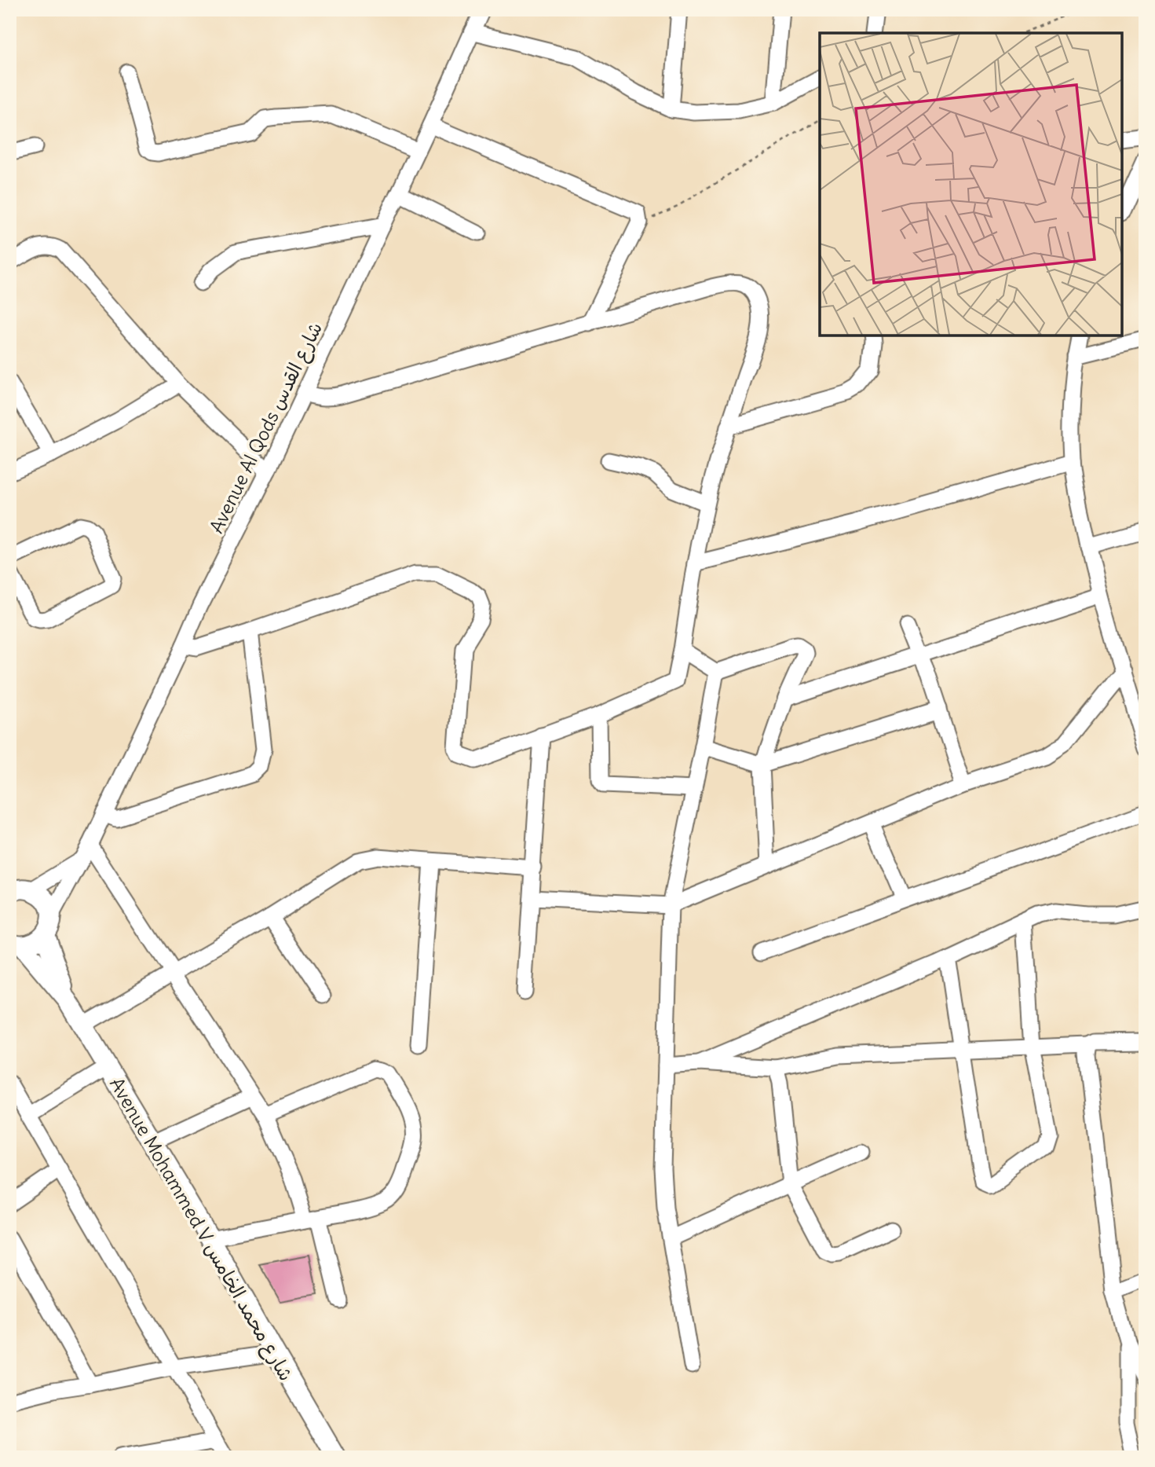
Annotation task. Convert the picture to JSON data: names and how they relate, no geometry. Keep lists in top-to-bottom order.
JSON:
{
  "streets": {
    "main road": ["Avenue Mohammed V شارع محمد الخامس"],
    "street": ["Avenue Al Qods شارع القدس"]
  }
}
